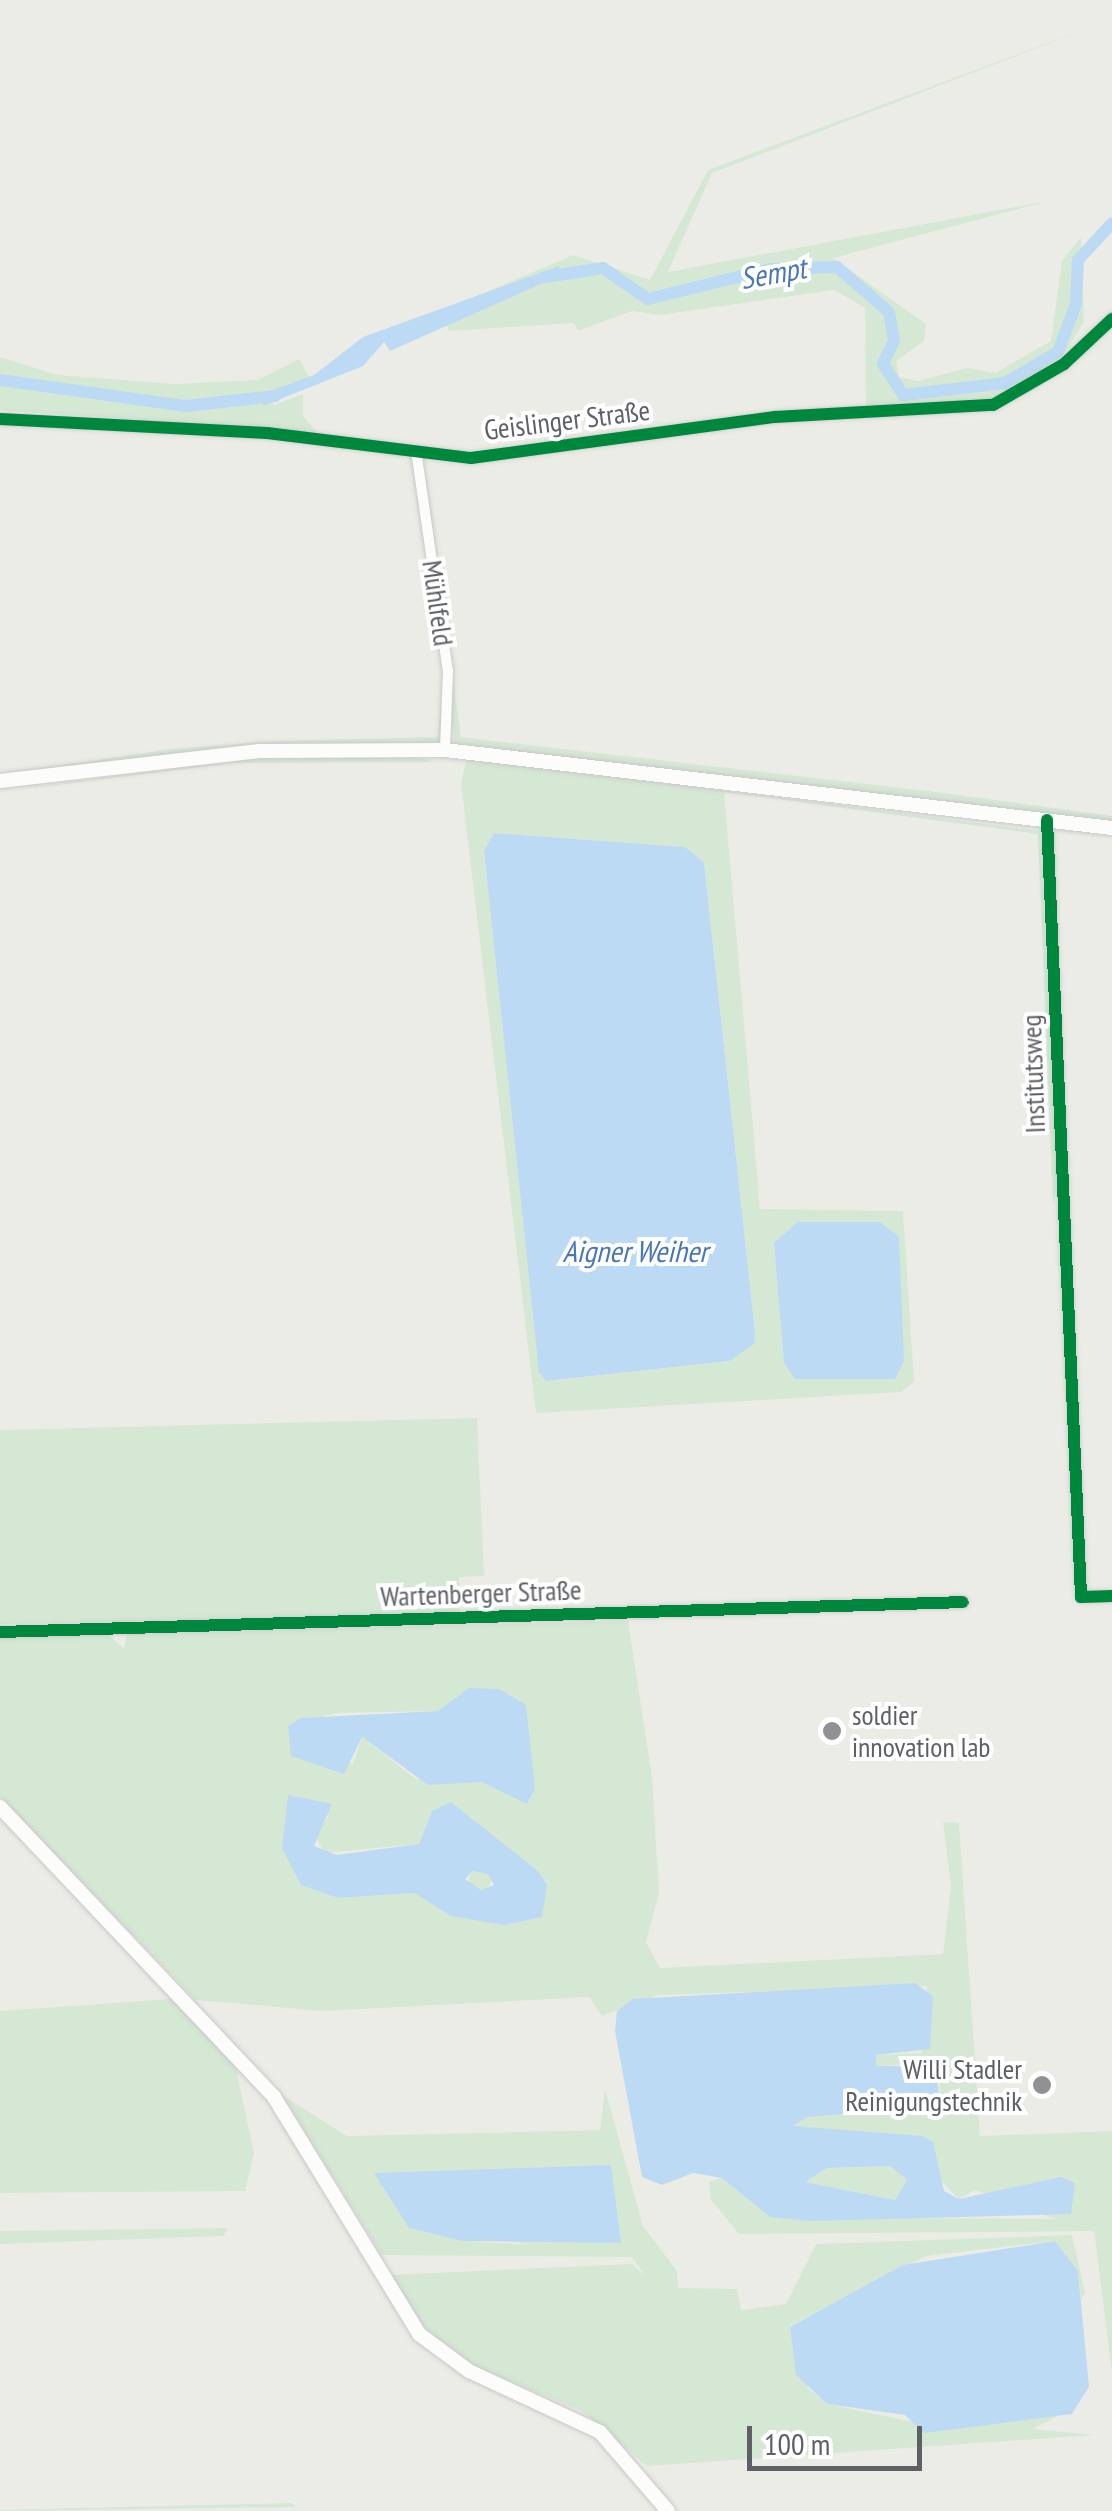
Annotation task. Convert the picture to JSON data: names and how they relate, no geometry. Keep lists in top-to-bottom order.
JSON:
{
  "streets": {
    "street": [
      "Geislinger Straße",
      "Mühlfeld",
      "Institutsweg",
      "Wartenberger Straße"
    ]
  },
  "crossings": [
    ["Geislinger Straße", "Mühlfeld"]
  ],
  "water": ["Sempt", "Aigner Weiher"],
  "places": ["soldier innovation lab", "Willi Stadler Reinigungstechnik"],
  "scale_bar": "100 m"
}
